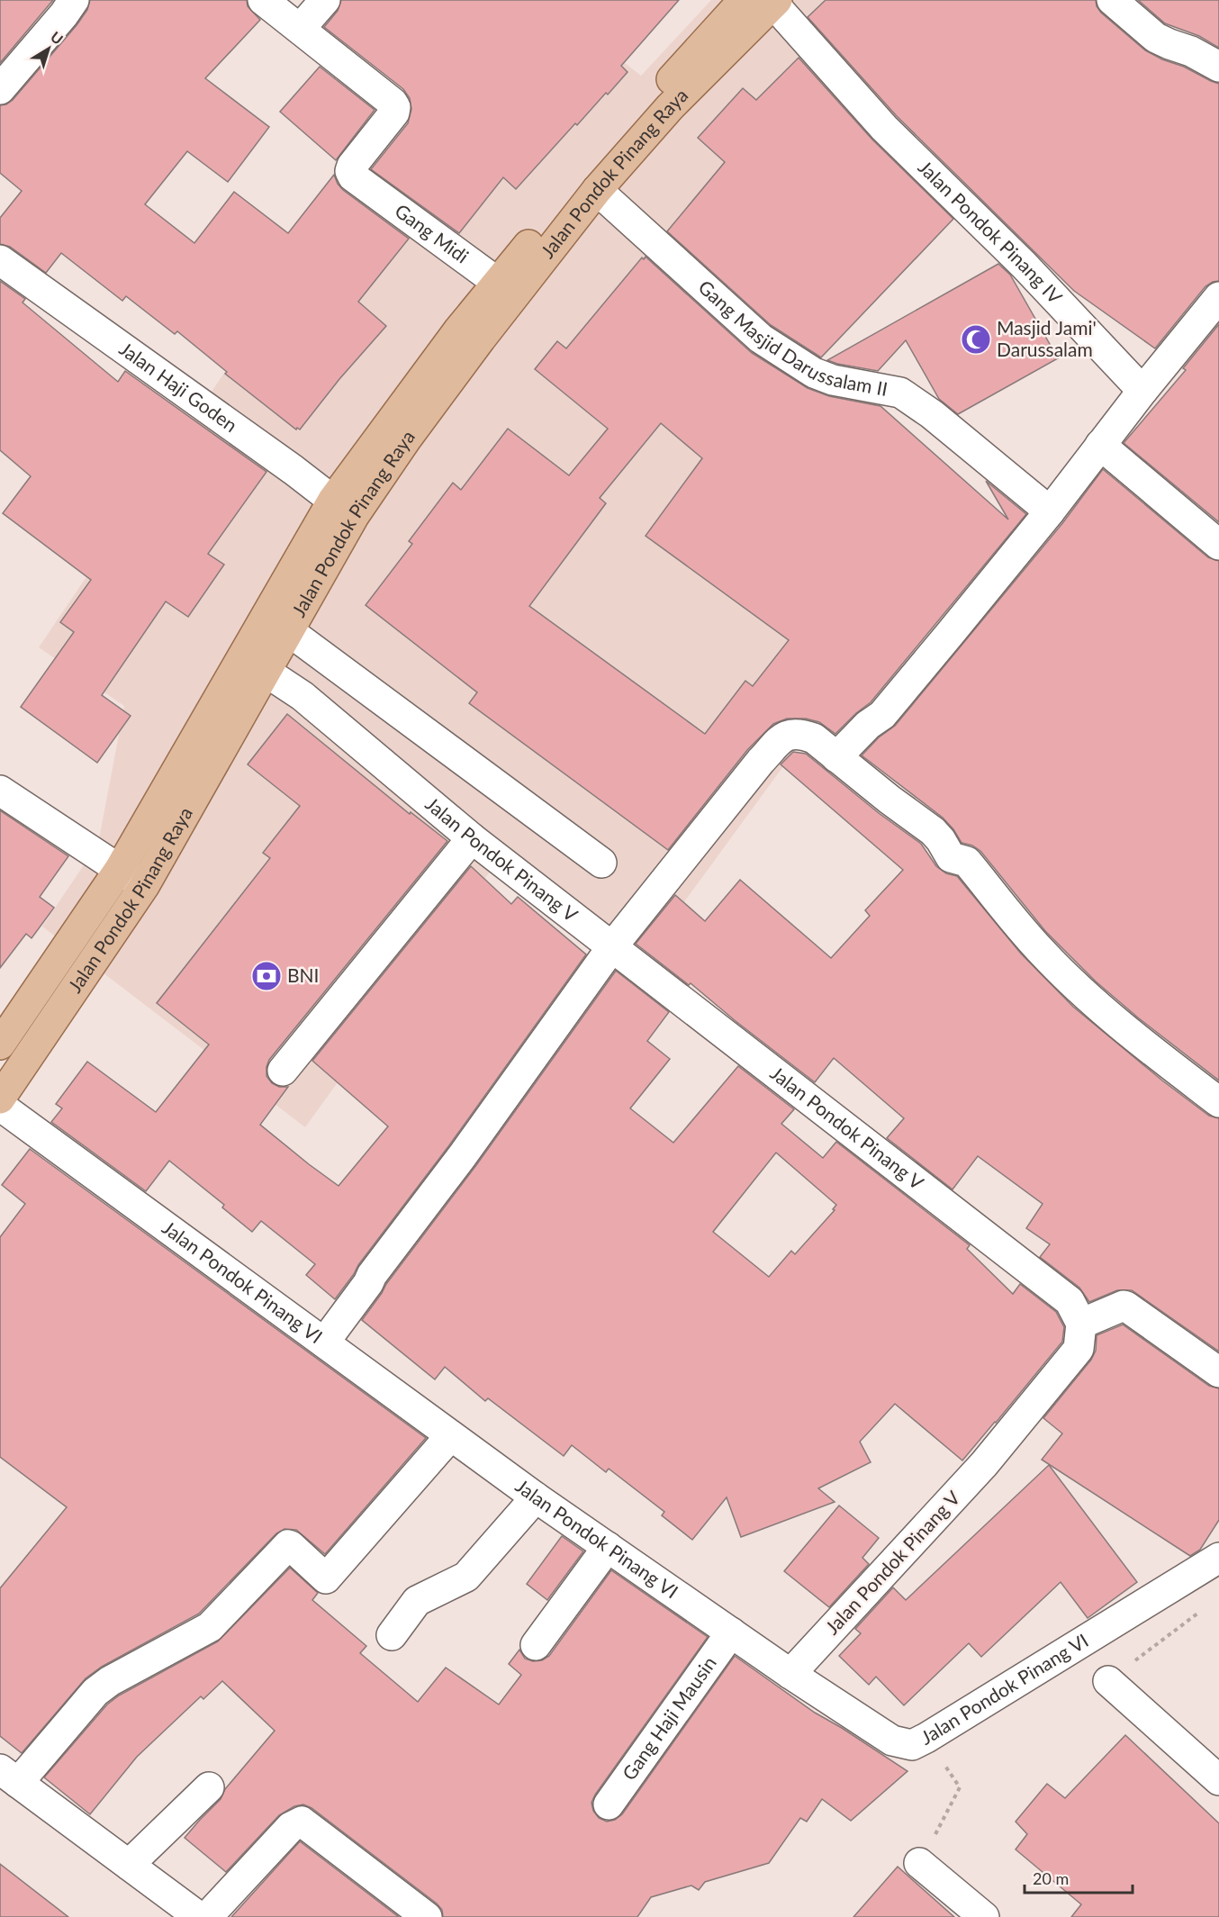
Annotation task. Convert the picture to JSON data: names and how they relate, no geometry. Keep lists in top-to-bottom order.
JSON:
{
  "streets": {
    "main road": ["Jalan Pondok Pinang Raya"],
    "street": [
      "Jalan Pondok Pinang IV",
      "Gang Midi",
      "Gang Masjid Darussalam II",
      "Jalan Haji Goden",
      "Jalan Pondok Pinang V",
      "Jalan Pondok Pinang VI",
      "Gang Haji Mausin"
    ]
  },
  "crossings": [
    ["Jalan Pondok Pinang Raya", "Jalan Pondok Pinang IV"],
    ["Jalan Pondok Pinang Raya", "Gang Midi"],
    ["Jalan Pondok Pinang Raya", "Gang Masjid Darussalam II"],
    ["Jalan Pondok Pinang Raya", "Jalan Haji Goden"],
    ["Jalan Pondok Pinang Raya", "Jalan Pondok Pinang V"],
    ["Jalan Pondok Pinang V", "Jalan Pondok Pinang VI"],
    ["Jalan Pondok Pinang VI", "Gang Haji Mausin"]
  ],
  "places": {
    "mosque": ["Masjid Jami' Darussalam"],
    "bank": ["BNI"]
  },
  "scale_bar": "20 m",
  "north": "top right"
}
